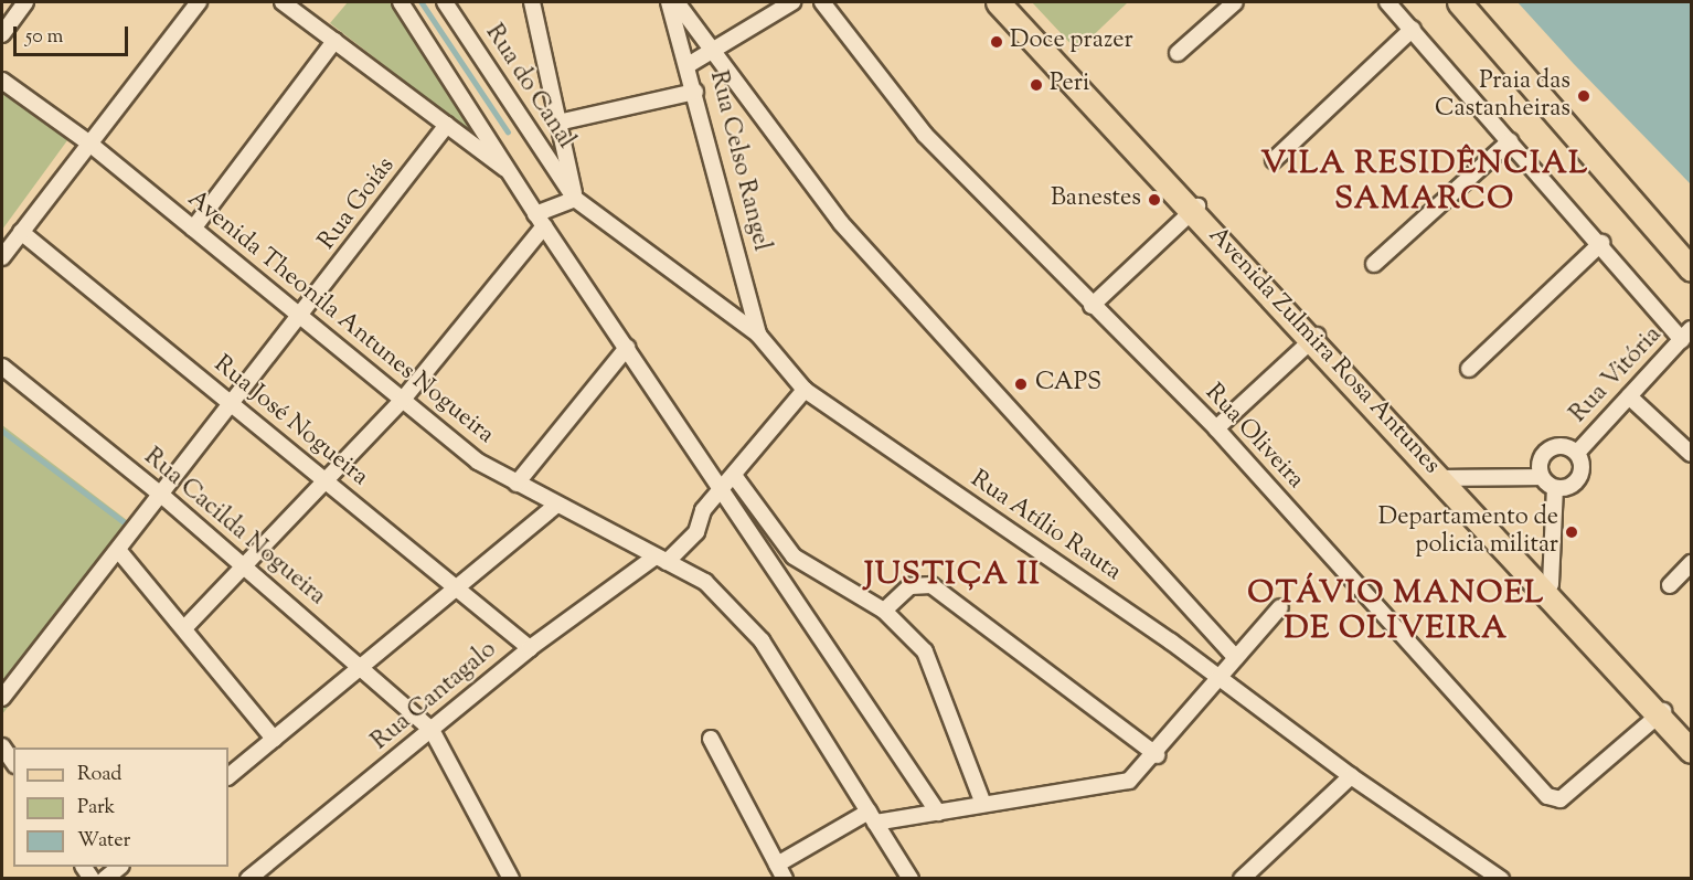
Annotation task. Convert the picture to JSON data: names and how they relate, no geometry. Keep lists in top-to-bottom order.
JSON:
{
  "streets": {
    "main road": ["Avenida Zulmira Rosa Antunes"],
    "street": [
      "Rua do Canal",
      "Rua Celso Rangel",
      "Rua Goiás",
      "Avenida Theonila Antunes Nogueira",
      "Rua Vitória",
      "Rua José Nogueira",
      "Rua Oliveira",
      "Rua Atílio Rauta",
      "Rua Cacilda Nogueira",
      "Rua Cantagalo"
    ]
  },
  "crossings": [
    ["Rua do Canal", "Rua Atílio Rauta"],
    ["Rua Celso Rangel", "Rua Atílio Rauta"],
    ["Rua Goiás", "Avenida Theonila Antunes Nogueira"],
    ["Rua Goiás", "Rua José Nogueira"],
    ["Rua Goiás", "Rua Cacilda Nogueira"],
    ["Avenida Theonila Antunes Nogueira", "Rua Cantagalo"],
    ["Avenida Zulmira Rosa Antunes", "Rua Oliveira"],
    ["Rua José Nogueira", "Rua Cantagalo"],
    ["Rua Cacilda Nogueira", "Rua Cantagalo"]
  ],
  "districts": ["VILA RESIDÊNCIAL SAMARCO", "JUSTIÇA II", "OTÁVIO MANOEL DE OLIVEIRA"],
  "places": [
    "Doce prazer",
    "Peri",
    "Praia das Castanheiras",
    "Banestes",
    "CAPS",
    "Departamento de policia militar"
  ],
  "legend": ["Road", "Park", "Water"],
  "scale_bar": "50 m"
}
